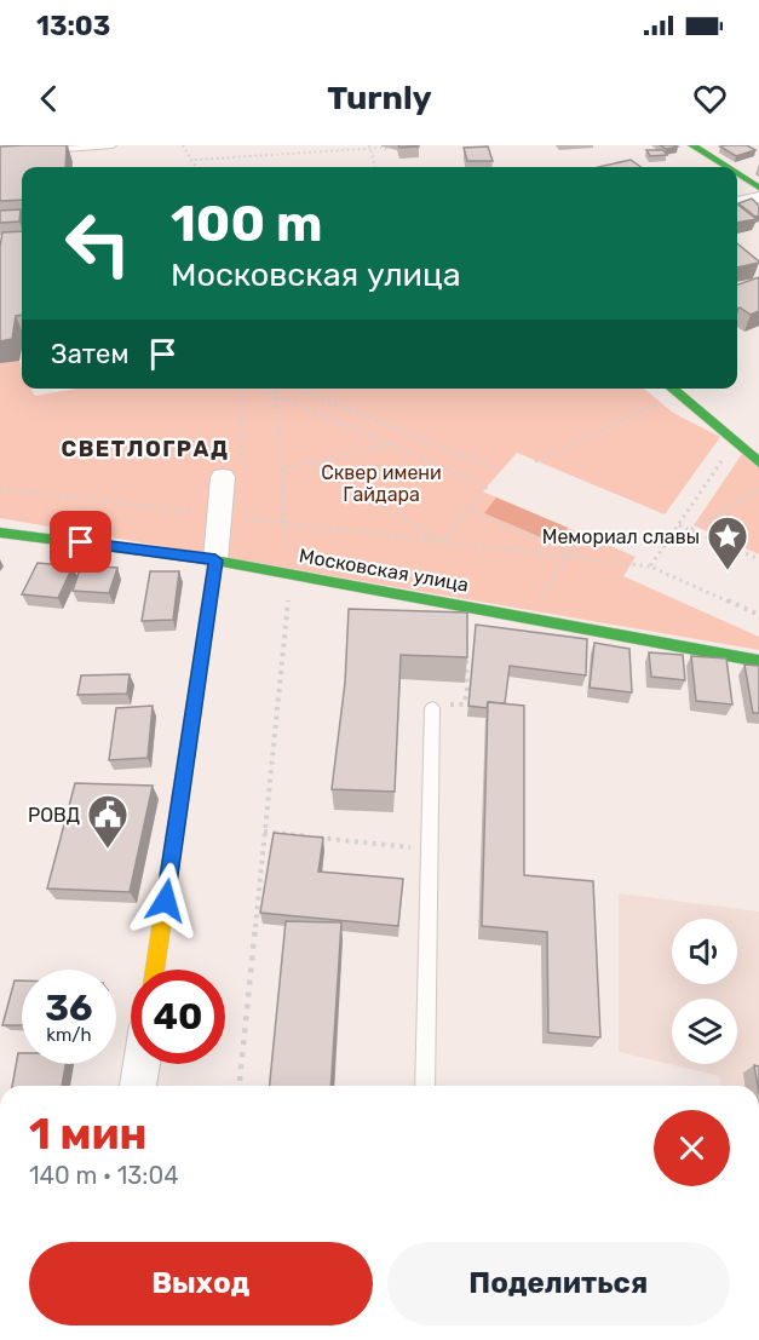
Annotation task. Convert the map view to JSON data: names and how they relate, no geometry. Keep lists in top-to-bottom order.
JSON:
{
  "streets": {
    "street": ["Московская улица"]
  },
  "districts": ["СВЕТЛОГРАД"],
  "parks": ["Сквер имени Гайдара"],
  "places": {
    "place": ["Мемориал славы"],
    "public building": ["РОВД"]
  },
  "page": {
    "status": "13:03",
    "header": "Turnly",
    "turn": ["100 m", "Московская улица"],
    "then": "Затем",
    "speed": "36 km/h",
    "limit": "40",
    "heading": ["1 мин", "140 m · 13:04"],
    "buttons": ["Выход", "Поделиться"]
  }
}
